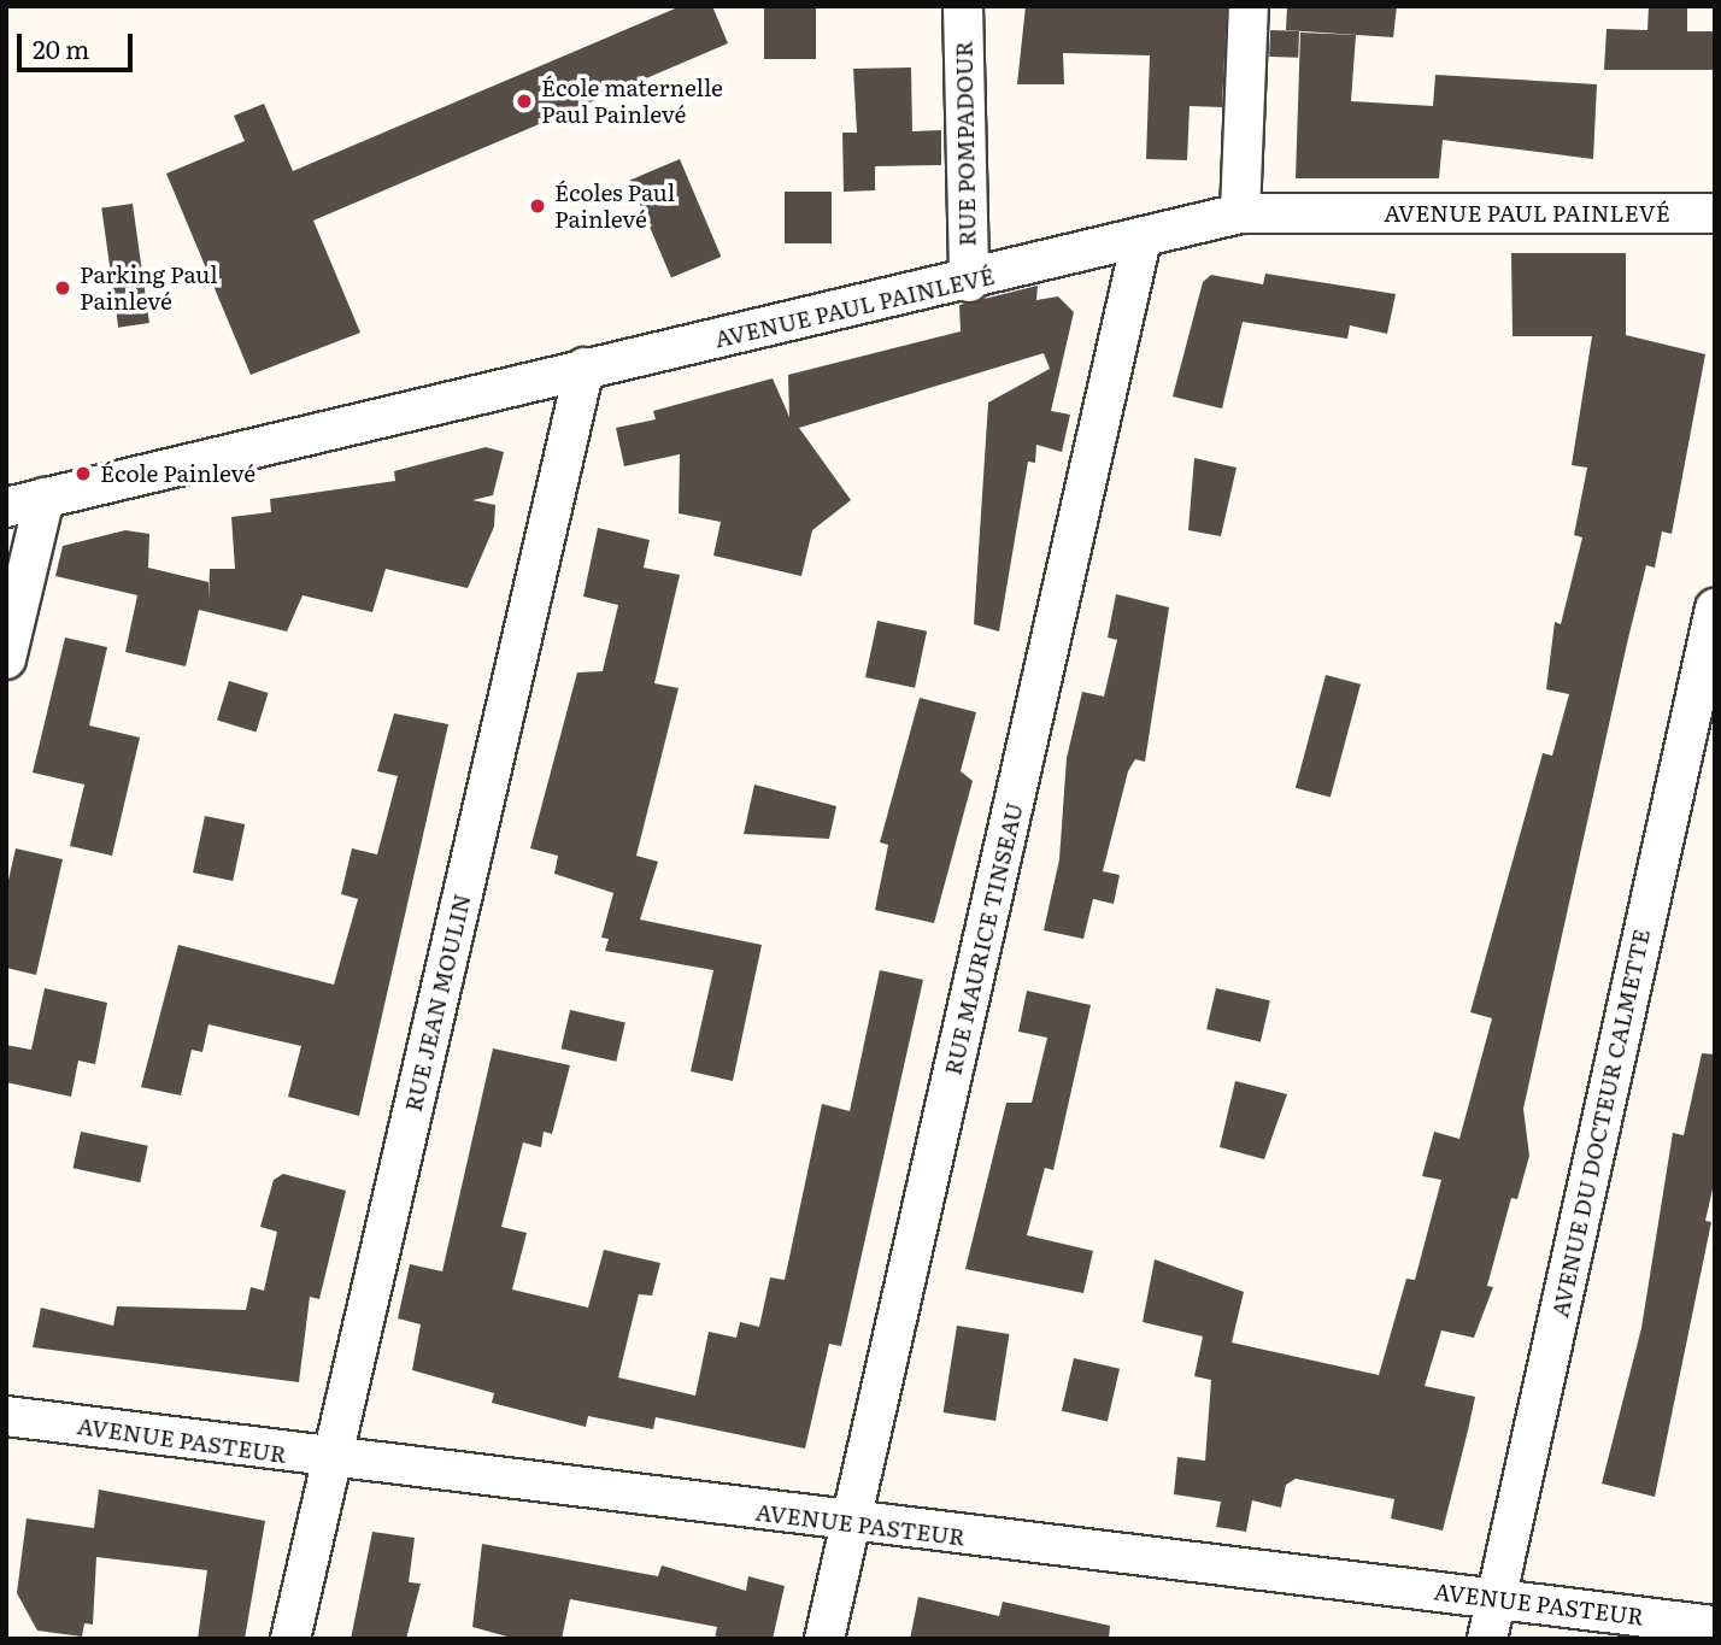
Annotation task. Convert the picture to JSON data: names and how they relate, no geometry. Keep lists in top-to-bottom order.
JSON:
{
  "streets": {
    "street": [
      "RUE POMPADOUR",
      "AVENUE PAUL PAINLEVÉ",
      "RUE MAURICE TINSEAU",
      "RUE JEAN MOULIN",
      "AVENUE DU DOCTEUR CALMETTE",
      "AVENUE PASTEUR"
    ]
  },
  "crossings": [
    ["RUE POMPADOUR", "AVENUE PAUL PAINLEVÉ"],
    ["AVENUE PAUL PAINLEVÉ", "RUE MAURICE TINSEAU"],
    ["AVENUE PAUL PAINLEVÉ", "RUE JEAN MOULIN"],
    ["RUE MAURICE TINSEAU", "AVENUE PASTEUR"],
    ["RUE JEAN MOULIN", "AVENUE PASTEUR"],
    ["AVENUE DU DOCTEUR CALMETTE", "AVENUE PASTEUR"]
  ],
  "places": [
    "École maternelle Paul Painlevé",
    "Écoles Paul Painlevé",
    "Parking Paul Painlevé",
    "École Painlevé"
  ],
  "scale_bar": "20 m"
}
